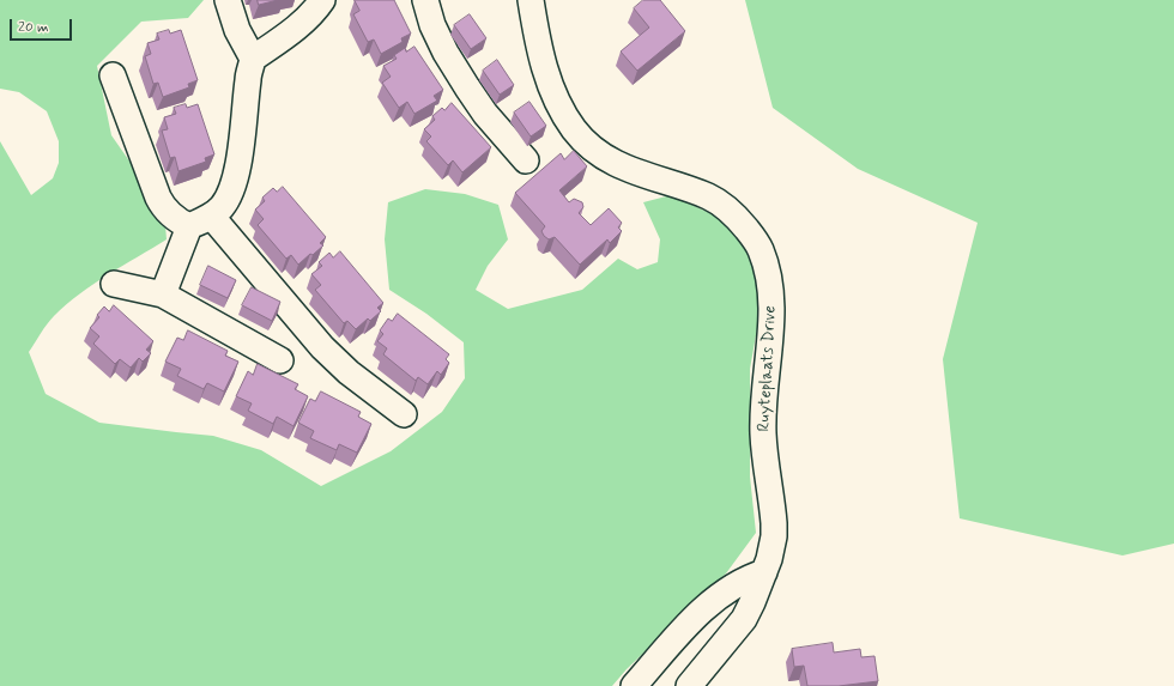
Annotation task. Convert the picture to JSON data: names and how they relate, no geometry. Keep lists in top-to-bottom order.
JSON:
{
  "streets": {
    "street": ["Ruyteplaats Drive"]
  },
  "scale_bar": "20 m"
}
